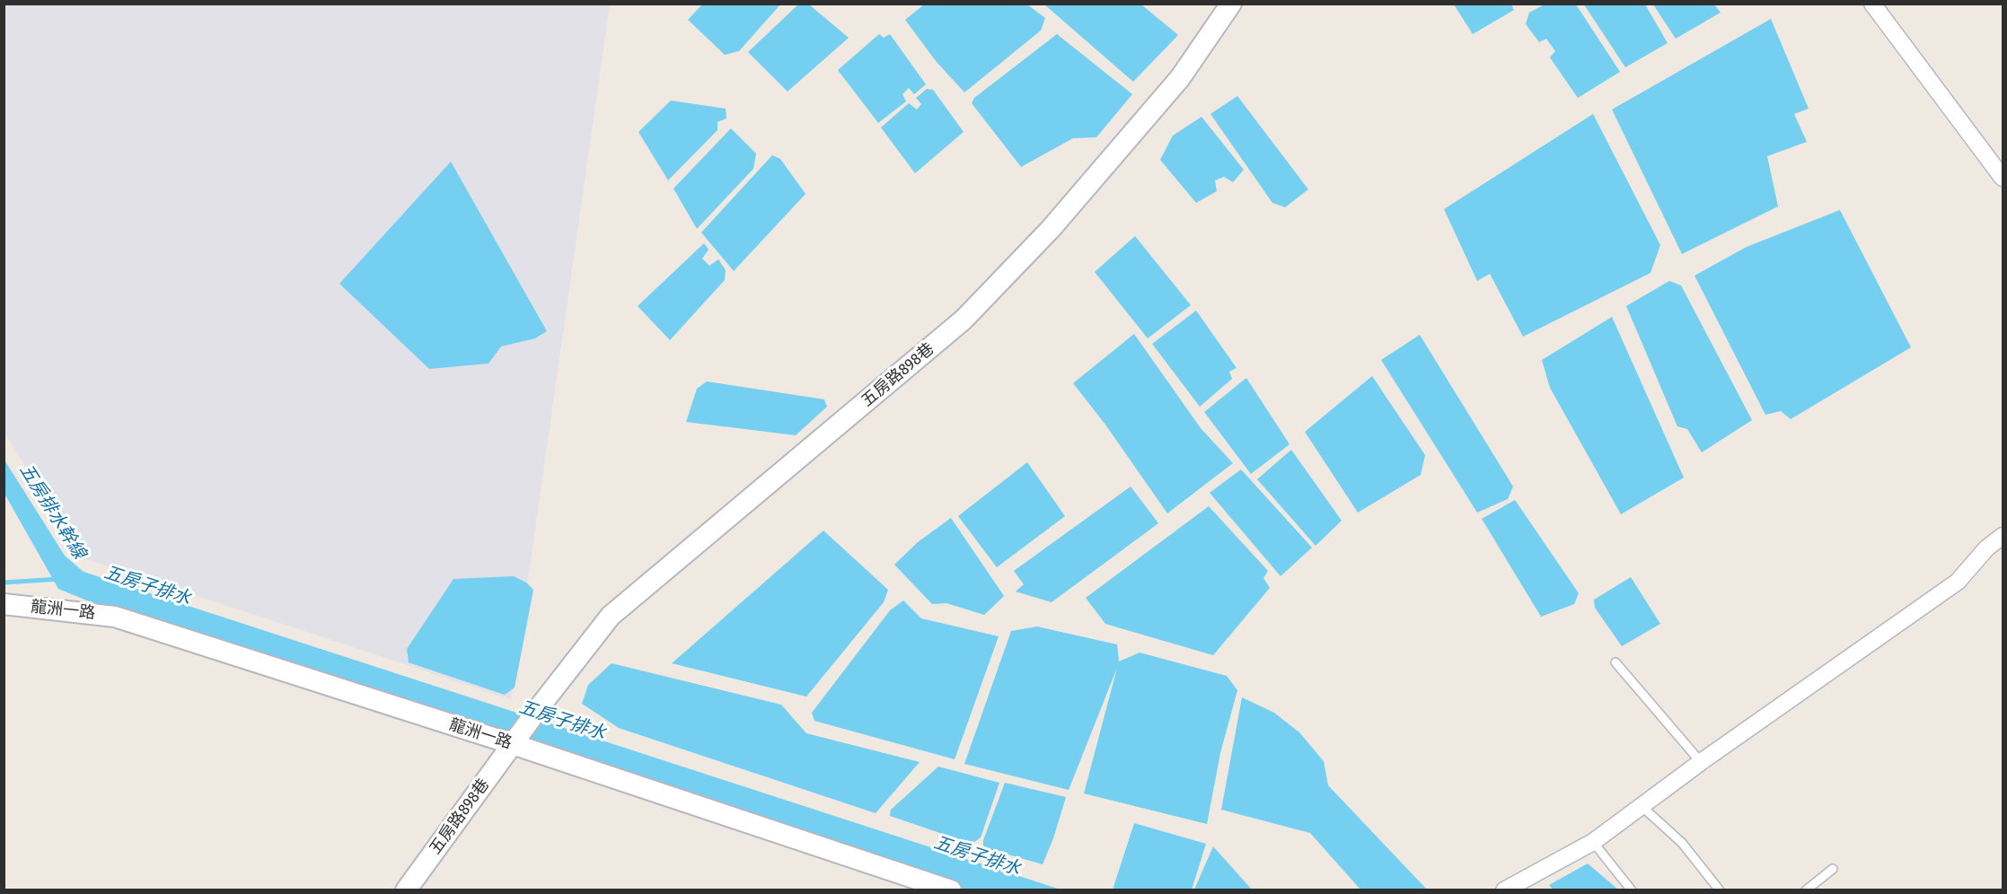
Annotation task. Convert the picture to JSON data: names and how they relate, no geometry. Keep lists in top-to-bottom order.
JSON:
{
  "streets": {
    "street": ["五房路898巷", "龍洲一路"]
  },
  "crossings": [
    ["五房路898巷", "龍洲一路"]
  ],
  "water": ["五房排水幹線", "五房子排水"]
}
